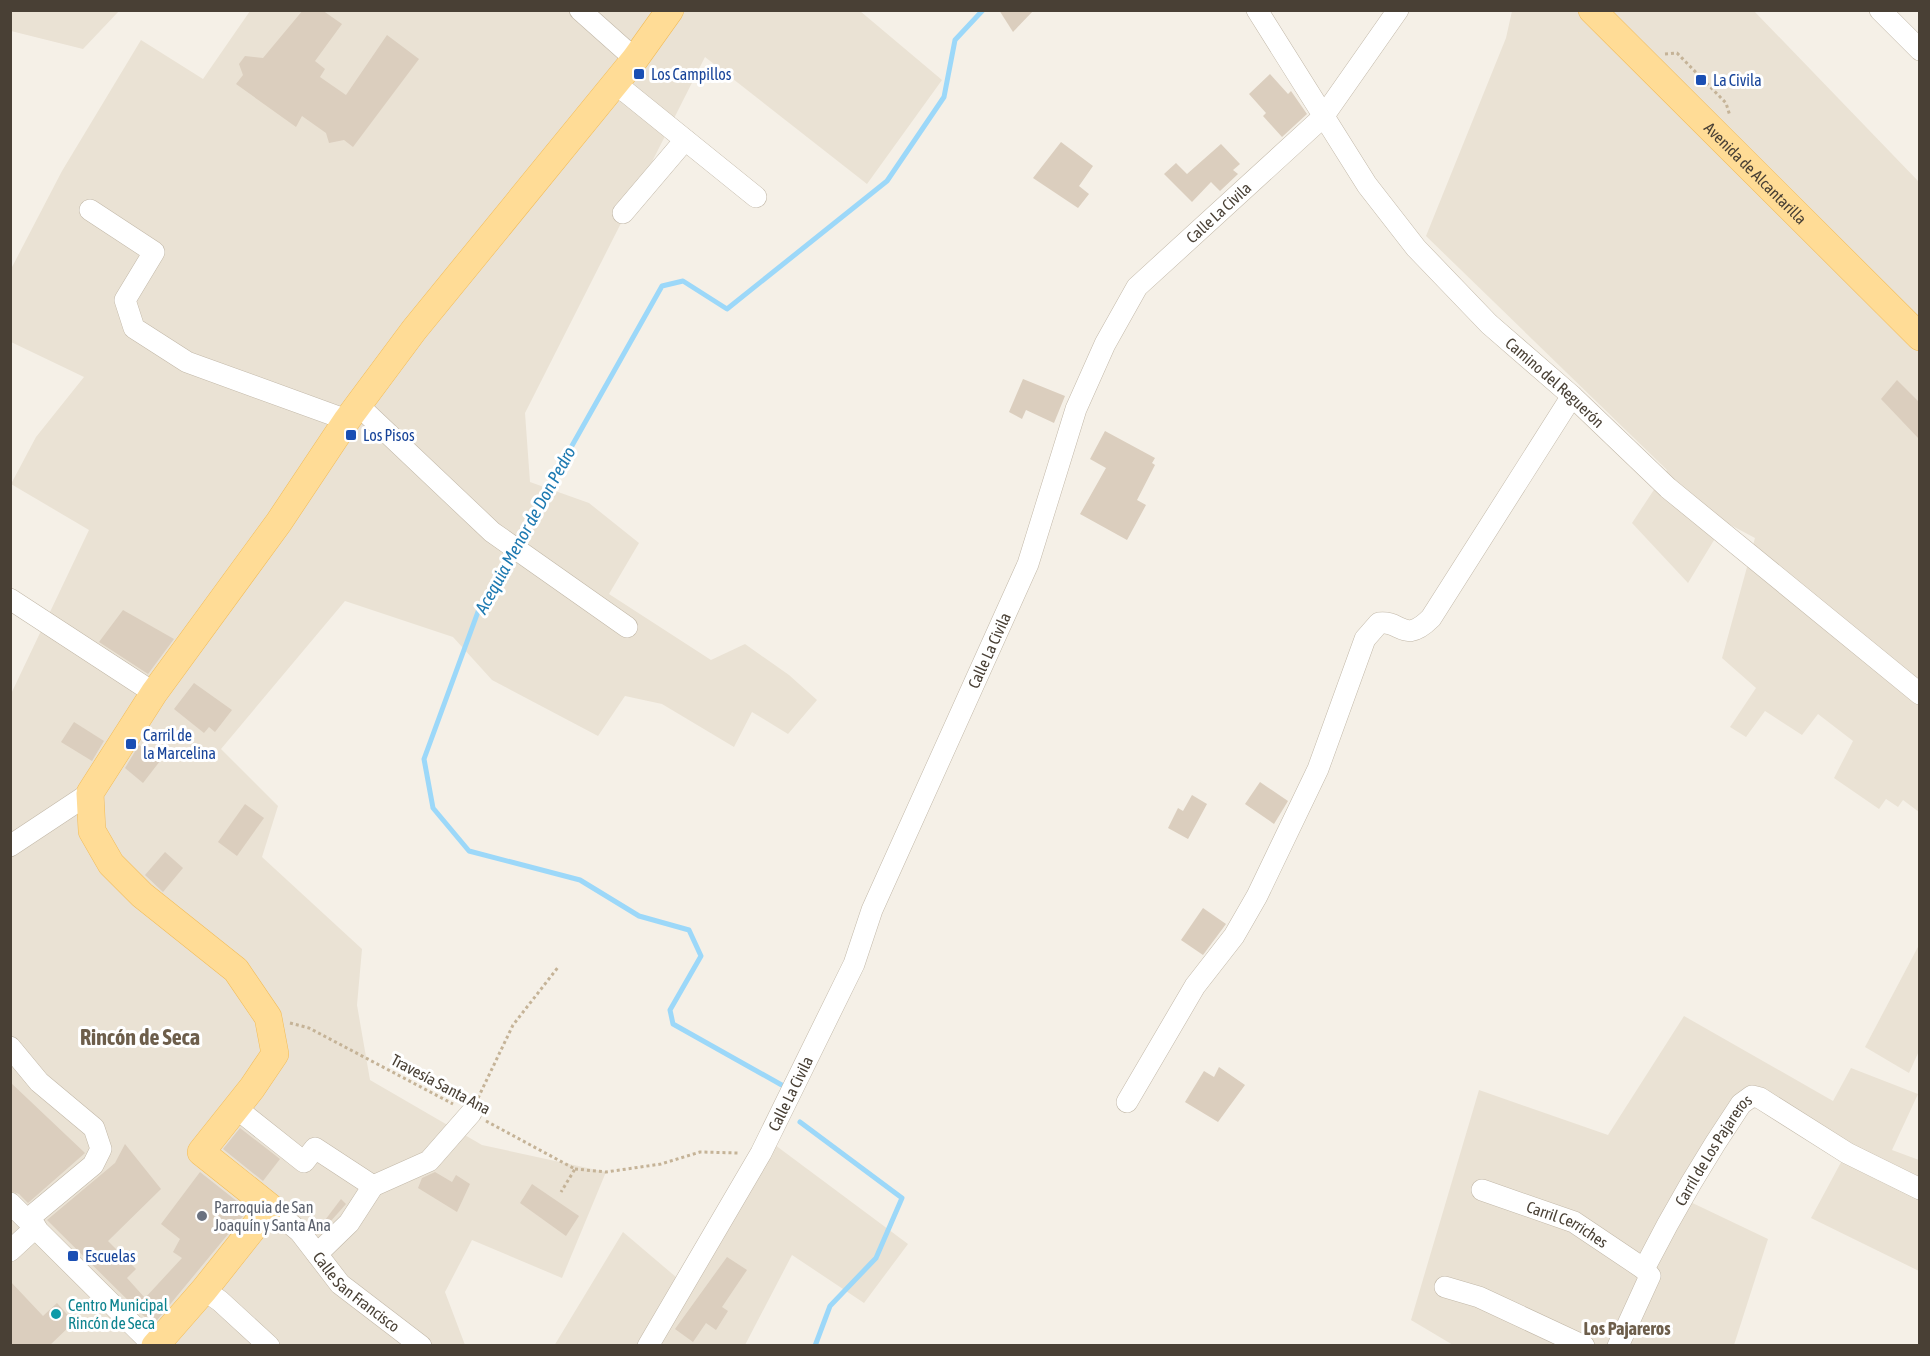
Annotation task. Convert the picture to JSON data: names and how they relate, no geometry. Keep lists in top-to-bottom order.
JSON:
{
  "streets": {
    "main road": ["Avenida de Alcantarilla"],
    "street": [
      "Calle La Civila",
      "Camino del Reguerón",
      "Carril de Los Pajareros",
      "Carril Cerriches",
      "Calle San Francisco"
    ],
    "path": ["Travesía Santa Ana"]
  },
  "crossings": [
    ["Calle La Civila", "Camino del Reguerón"],
    ["Carril de Los Pajareros", "Carril Cerriches"]
  ],
  "districts": ["Rincón de Seca", "Los Pajareros"],
  "water": ["Acequia Menor de Don Pedro"],
  "places": {
    "transit": [
      "Los Campillos",
      "La Civila",
      "Los Pisos",
      "Carril de la Marcelina",
      "Escuelas"
    ],
    "other": ["Parroquia de San Joaquín y Santa Ana", "Centro Municipal Rincón de Seca"]
  }
}
